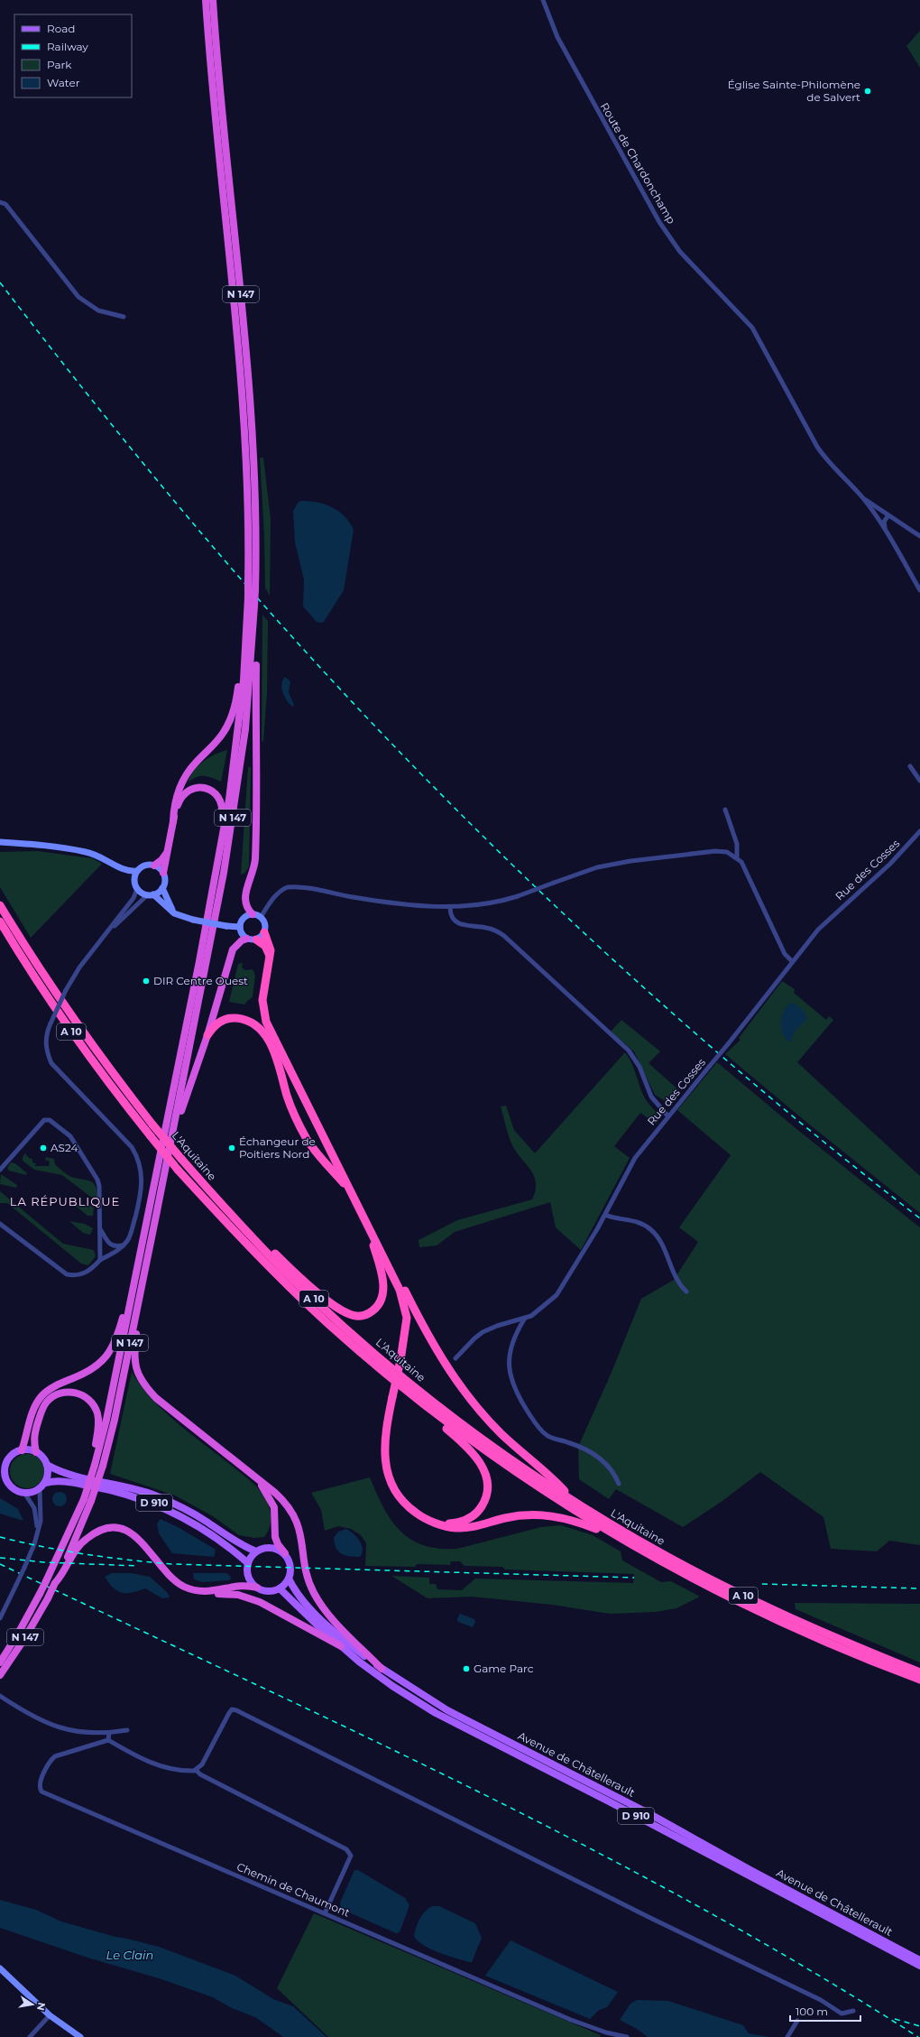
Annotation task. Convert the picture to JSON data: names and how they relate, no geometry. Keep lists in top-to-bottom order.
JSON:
{
  "streets": {
    "highway": ["N 147", "A 10", "L'Aquitaine"],
    "main road": ["D 910", "Avenue de Châtellerault"],
    "street": ["Route de Chardonchamp", "Rue des Cosses", "Chemin de Chaumont"]
  },
  "crossings": [
    ["N 147", "D 910"],
    ["A 10", "L'Aquitaine"],
    ["D 910", "Avenue de Châtellerault"]
  ],
  "districts": ["LA RÉPUBLIQUE"],
  "water": ["Le Clain"],
  "places": [
    "Église Sainte-Philomène de Salvert",
    "DIR Centre Ouest",
    "AS24",
    "Échangeur de Poitiers Nord",
    "Game Parc"
  ],
  "legend": [
    "Road",
    "Railway",
    "Park",
    "Water"
  ],
  "scale_bar": "100 m",
  "north": "right"
}
